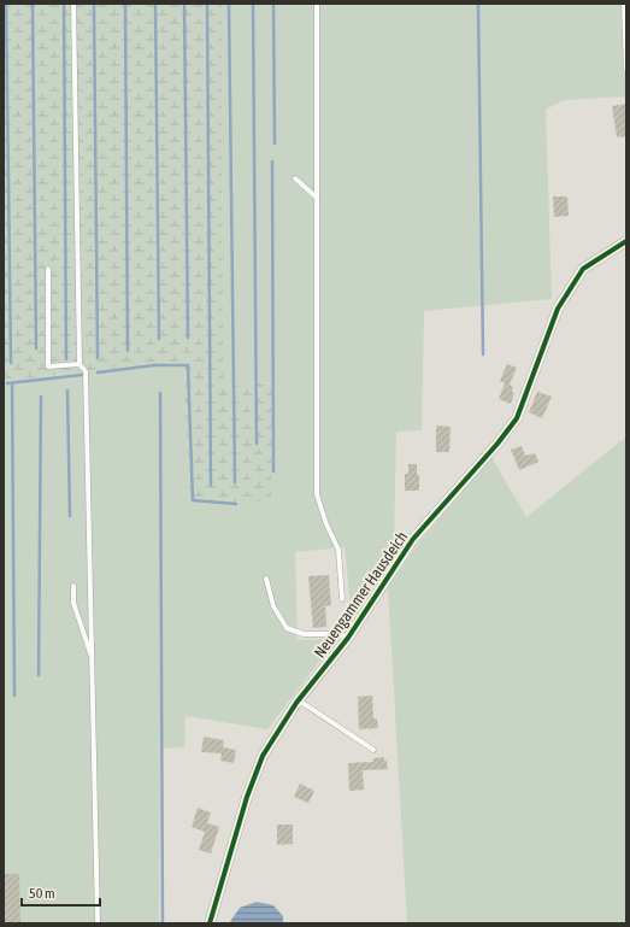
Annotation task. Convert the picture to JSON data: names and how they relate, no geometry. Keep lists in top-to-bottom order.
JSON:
{
  "streets": {
    "street": ["Neuengammer Hausdeich"]
  },
  "scale_bar": "50 m"
}
